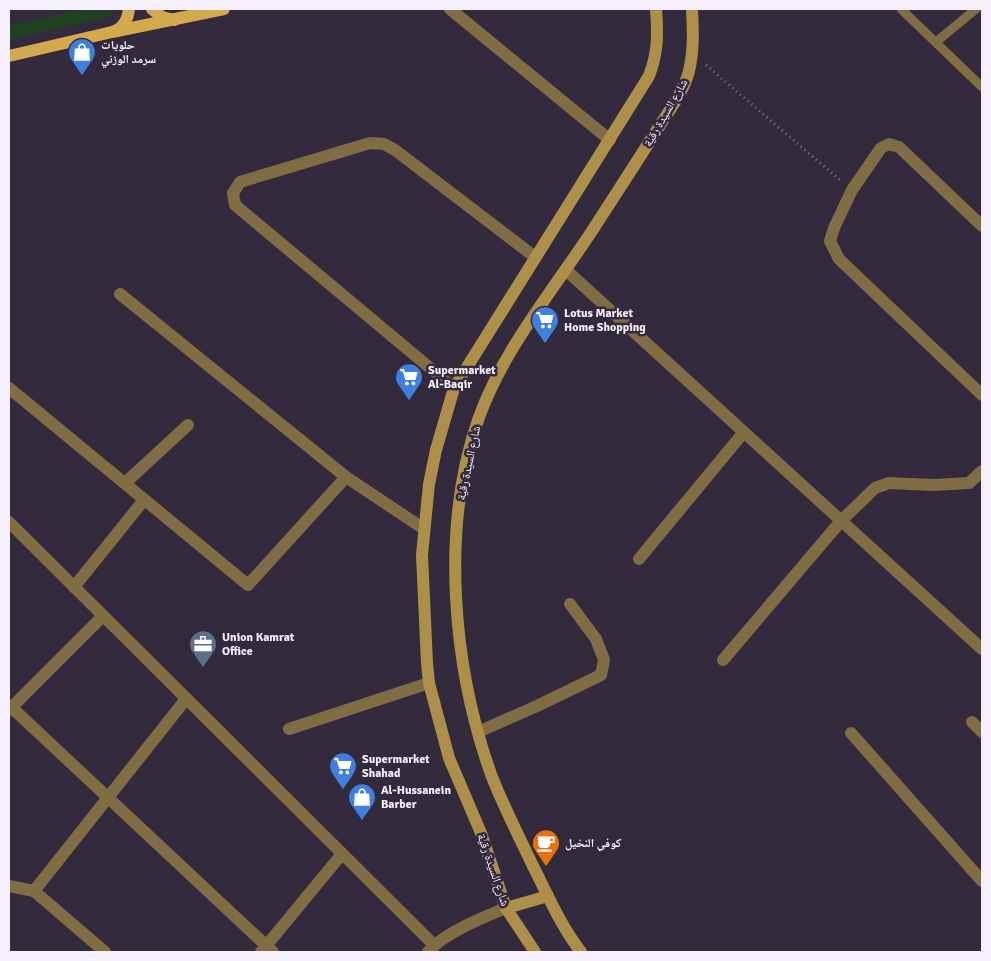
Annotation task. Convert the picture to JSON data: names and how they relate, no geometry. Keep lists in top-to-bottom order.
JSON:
{
  "streets": {
    "main road": ["شارع السيدة رقية"]
  },
  "places": {
    "shop": ["حلويات سرمد الوزني", "Al-Hussanein Barber"],
    "supermarket": ["Lotus Market Home Shopping", "Supermarket Al-Baqir", "Supermarket Shahad"],
    "office": ["Union Kamrat Office"],
    "cafe": ["كوفي النخيل"]
  }
}
